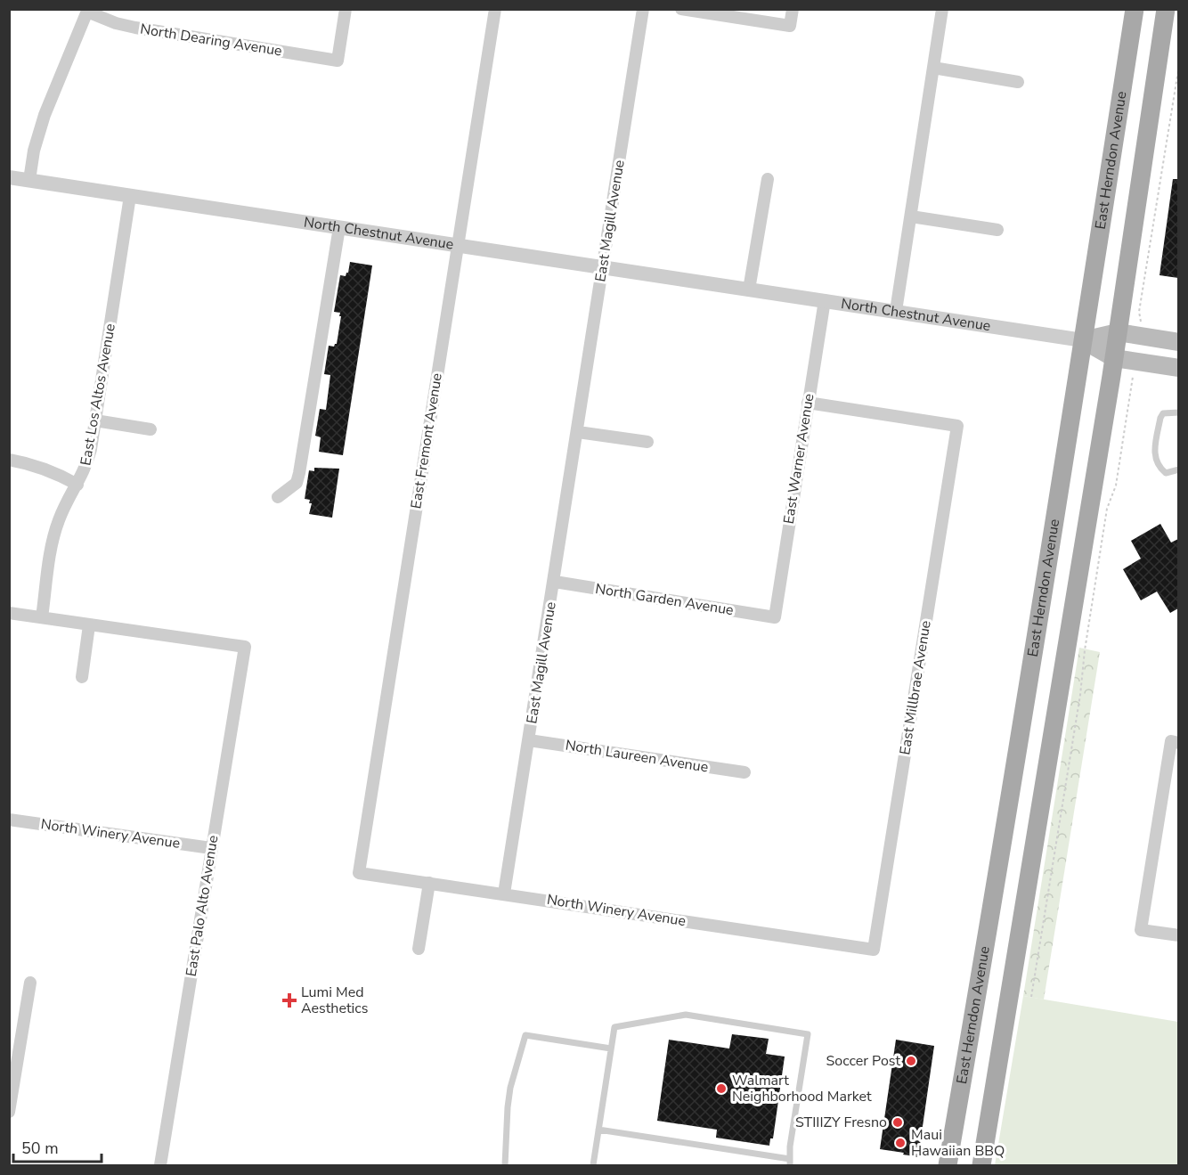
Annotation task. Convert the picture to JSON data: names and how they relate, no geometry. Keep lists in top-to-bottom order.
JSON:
{
  "streets": {
    "main road": ["East Herndon Avenue", "North Chestnut Avenue"],
    "street": [
      "North Dearing Avenue",
      "East Magill Avenue",
      "East Los Altos Avenue",
      "East Fremont Avenue",
      "East Warner Avenue",
      "North Garden Avenue",
      "East Millbrae Avenue",
      "North Laureen Avenue",
      "North Winery Avenue",
      "East Palo Alto Avenue"
    ]
  },
  "crossings": [
    ["East Herndon Avenue", "North Chestnut Avenue"],
    ["East Magill Avenue", "North Chestnut Avenue"],
    ["East Magill Avenue", "North Garden Avenue"],
    ["East Magill Avenue", "North Laureen Avenue"],
    ["East Magill Avenue", "North Winery Avenue"],
    ["North Chestnut Avenue", "East Los Altos Avenue"],
    ["North Chestnut Avenue", "East Fremont Avenue"],
    ["North Chestnut Avenue", "East Warner Avenue"],
    ["East Fremont Avenue", "North Winery Avenue"],
    ["East Warner Avenue", "North Garden Avenue"],
    ["East Warner Avenue", "East Millbrae Avenue"],
    ["East Millbrae Avenue", "North Winery Avenue"],
    ["North Winery Avenue", "East Palo Alto Avenue"]
  ],
  "places": {
    "health": ["Lumi Med Aesthetics"],
    "other": [
      "Soccer Post",
      "Walmart Neighborhood Market",
      "STIIIZY Fresno",
      "Maui Hawaiian BBQ"
    ]
  },
  "scale_bar": "50 m"
}
